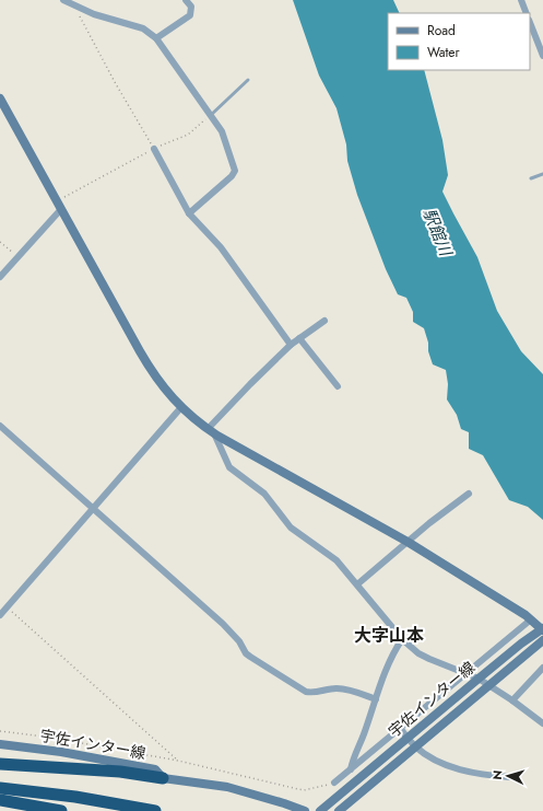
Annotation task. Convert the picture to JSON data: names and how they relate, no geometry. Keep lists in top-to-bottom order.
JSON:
{
  "streets": {
    "main road": ["宇佐インター線"]
  },
  "districts": ["大字山本"],
  "water": ["駅館川"],
  "legend": ["Road", "Water"],
  "north": "left"
}
